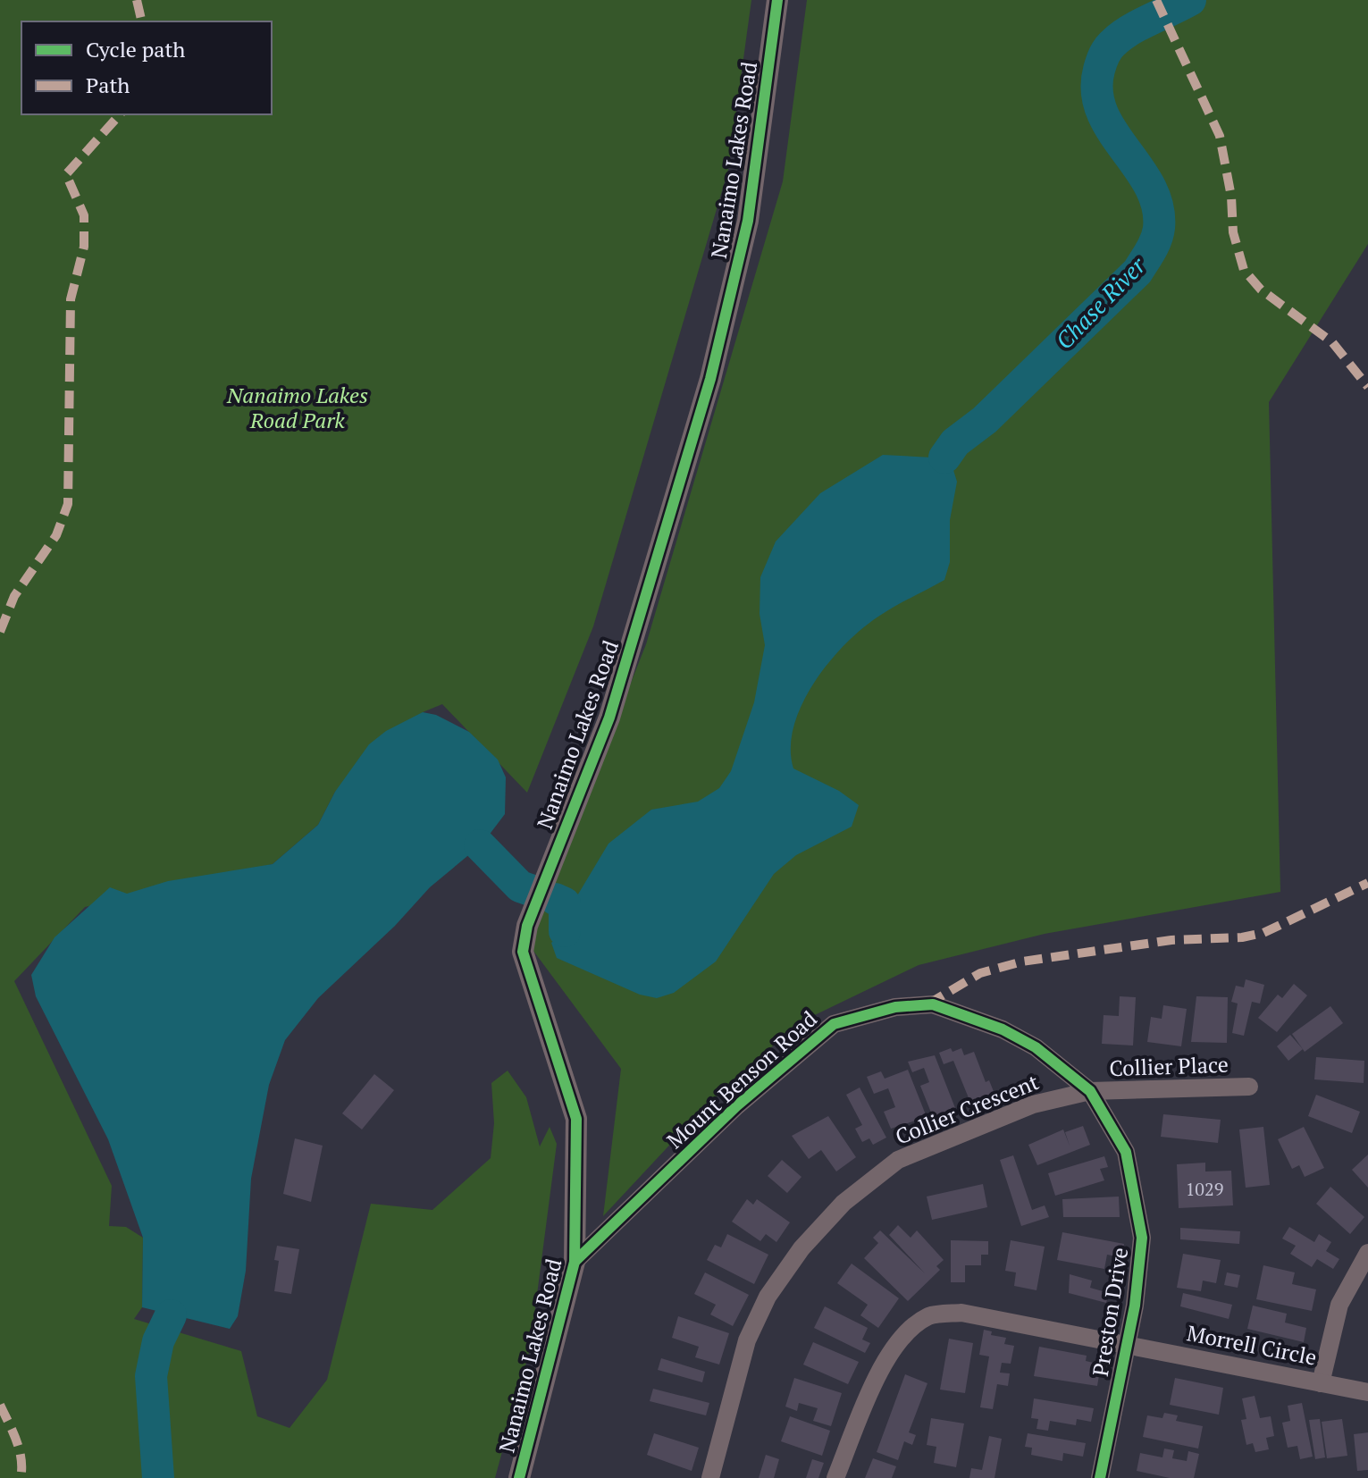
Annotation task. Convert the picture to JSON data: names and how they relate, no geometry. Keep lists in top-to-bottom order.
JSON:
{
  "streets": {
    "street": [
      "Nanaimo Lakes Road",
      "Collier Place",
      "Mount Benson Road",
      "Collier Crescent",
      "Preston Drive",
      "Morrell Circle"
    ]
  },
  "crossings": [
    ["Nanaimo Lakes Road", "Mount Benson Road"],
    ["Collier Place", "Collier Crescent"],
    ["Collier Place", "Preston Drive"],
    ["Mount Benson Road", "Preston Drive"],
    ["Collier Crescent", "Preston Drive"],
    ["Preston Drive", "Morrell Circle"]
  ],
  "water": ["Chase River"],
  "parks": ["Nanaimo Lakes Road Park"],
  "house_numbers": ["1029"],
  "legend": ["Cycle path", "Path"]
}
